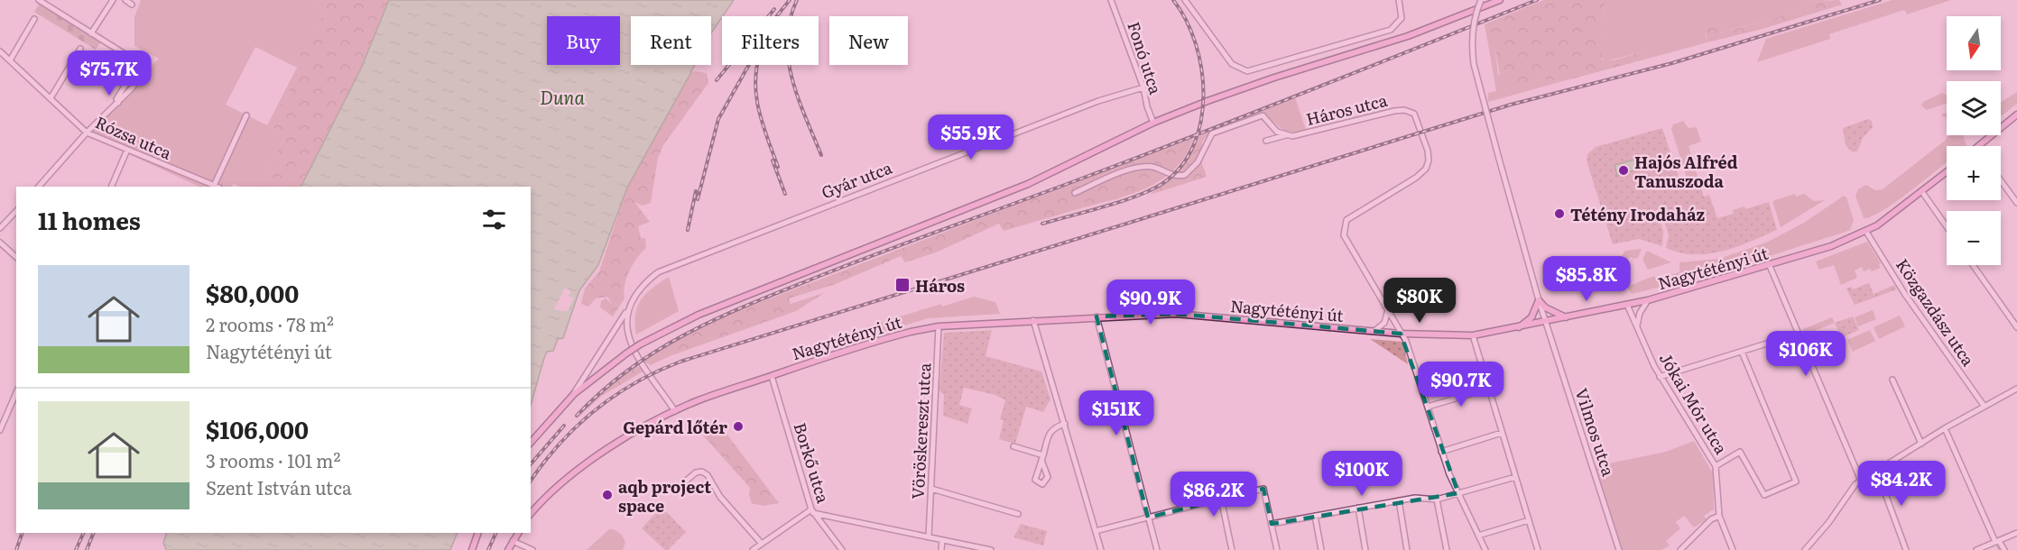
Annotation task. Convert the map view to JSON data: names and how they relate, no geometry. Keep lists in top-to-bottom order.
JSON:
{
  "streets": {
    "main road": ["Nagytétényi út"],
    "street": [
      "Fonó utca",
      "Háros utca",
      "Rózsa utca",
      "Gyár utca",
      "Közgazdász utca",
      "Jókai Mór utca",
      "Vöröskereszt utca",
      "Vilmos utca",
      "Borkő utca"
    ]
  },
  "crossings": [
    ["Fonó utca", "Gyár utca"],
    ["Háros utca", "Nagytétényi út"],
    ["Nagytétényi út", "Közgazdász utca"],
    ["Nagytétényi út", "Jókai Mór utca"],
    ["Nagytétényi út", "Vöröskereszt utca"],
    ["Nagytétényi út", "Vilmos utca"],
    ["Nagytétényi út", "Borkő utca"]
  ],
  "water": ["Duna"],
  "places": {
    "other": [
      "Hajós Alfréd Tanuszoda",
      "Tétény Irodaház",
      "Gepárd lőtér",
      "aqb project space"
    ],
    "transit": ["Háros"]
  },
  "north": "bottom",
  "page": {
    "map_buttons": ["+", "−"],
    "chip": [
      "Buy",
      "Rent",
      "Filters",
      "New"
    ],
    "price": [
      "$75.7K",
      "$55.9K",
      "$85.8K",
      "$80K",
      "$90.9K",
      "$106K",
      "$90.7K",
      "$151K",
      "$100K",
      "$84.2K",
      "$86.2K"
    ],
    "heading": "11 homes",
    "list": [
      {
        "name": "$80,000",
        "note": "2 rooms · 78 m² · Nagytétényi út"
      },
      {
        "name": "$106,000",
        "note": "3 rooms · 101 m² · Szent István utca"
      }
    ]
  }
}
